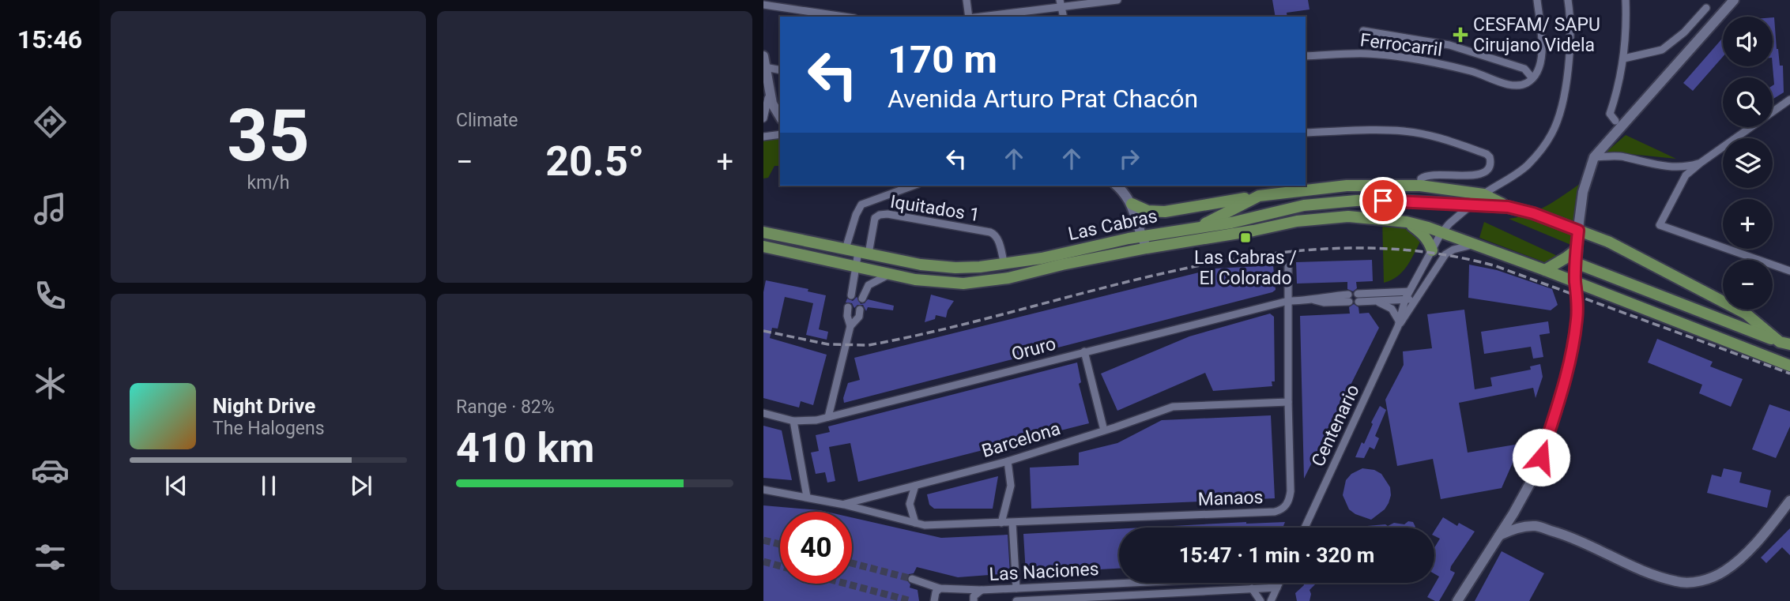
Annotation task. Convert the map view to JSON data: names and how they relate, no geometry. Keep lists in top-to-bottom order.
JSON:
{
  "streets": {
    "main road": ["Las Cabras"],
    "street": [
      "Ferrocarril",
      "Iquitados 1",
      "Oruro",
      "Centenario",
      "Barcelona",
      "Manaos",
      "Las Naciones"
    ]
  },
  "crossings": [
    ["Iquitados 1", "Las Cabras"],
    ["Las Cabras", "Centenario"],
    ["Oruro", "Manaos"],
    ["Barcelona", "Manaos"]
  ],
  "places": {
    "health": ["CESFAM/ SAPU Cirujano Videla"],
    "transit": ["Las Cabras / El Colorado"]
  },
  "page": {
    "tabs": "15:46",
    "tile": [
      ["35", "km/h"],
      "Climate",
      ["Range · 82%", "410 km"]
    ],
    "map_buttons": ["+", "−"],
    "turn": ["170 m", "Avenida Arturo Prat Chacón"],
    "heat": ["−", "20.5°", "+"],
    "song": ["Night Drive", "The Halogens"],
    "limit": "40",
    "trip": "15:47 · 1 min · 320 m"
  }
}
